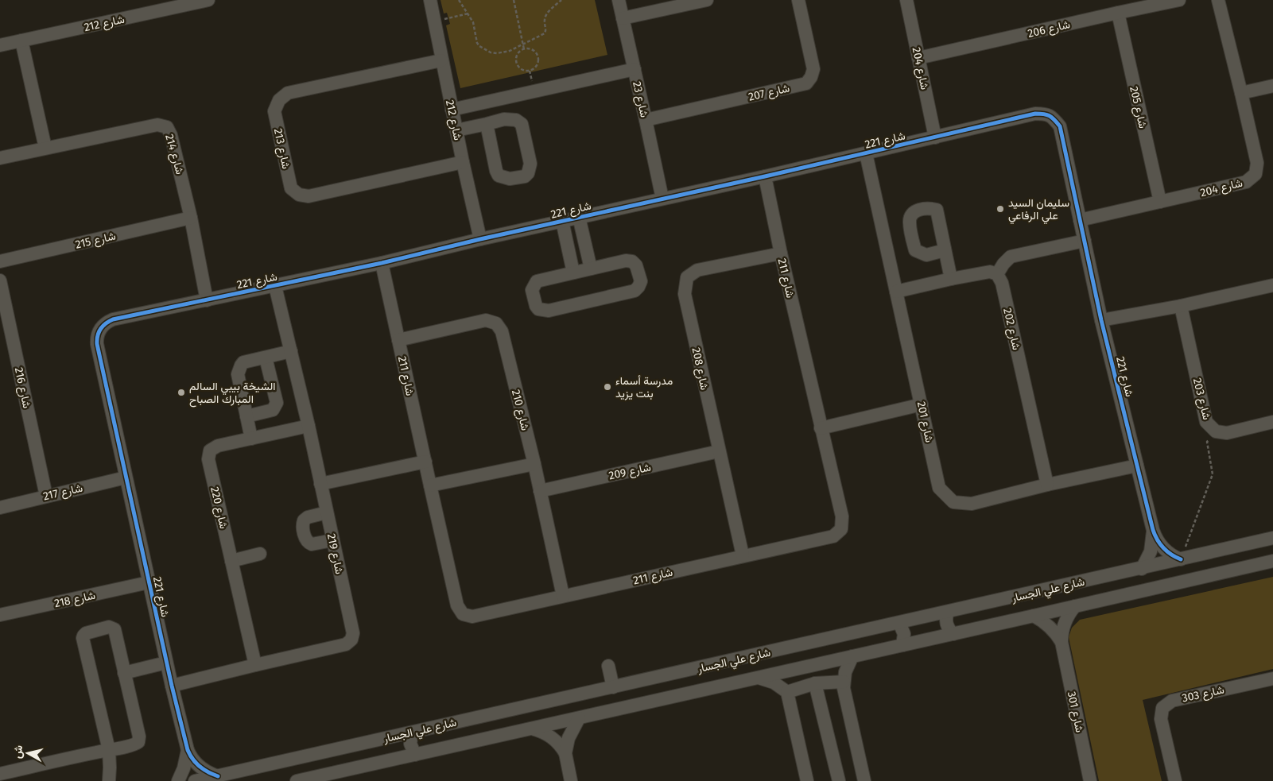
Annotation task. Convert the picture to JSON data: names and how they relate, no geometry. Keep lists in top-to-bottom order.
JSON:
{
  "streets": {
    "street": [
      "شارع 212",
      "شارع 206",
      "شارع 204",
      "شارع 207",
      "شارع 23",
      "شارع 205",
      "شارع 221",
      "شارع 213",
      "شارع 214",
      "شارع 215",
      "شارع 211",
      "شارع 202",
      "شارع 208",
      "شارع 216",
      "شارع 203",
      "شارع 210",
      "شارع 201",
      "شارع 209",
      "شارع 217",
      "شارع 220",
      "شارع 219",
      "شارع علي الجسار",
      "شارع 218",
      "شارع 303",
      "شارع 301"
    ]
  },
  "crossings": [
    ["شارع 212", "شارع 221"],
    ["شارع 212", "شارع 213"],
    ["شارع 206", "شارع 204"],
    ["شارع 206", "شارع 205"],
    ["شارع 204", "شارع 205"],
    ["شارع 204", "شارع 221"],
    ["شارع 207", "شارع 23"],
    ["شارع 23", "شارع 221"],
    ["شارع 221", "شارع 214"],
    ["شارع 221", "شارع 211"],
    ["شارع 221", "شارع 201"],
    ["شارع 221", "شارع 217"],
    ["شارع 221", "شارع 219"],
    ["شارع 221", "شارع علي الجسار"],
    ["شارع 221", "شارع 218"],
    ["شارع 214", "شارع 215"],
    ["شارع 211", "شارع 208"],
    ["شارع 211", "شارع 210"],
    ["شارع 202", "شارع 201"],
    ["شارع 208", "شارع 209"],
    ["شارع 216", "شارع 217"],
    ["شارع 210", "شارع 209"],
    ["شارع 220", "شارع 219"],
    ["شارع علي الجسار", "شارع 301"]
  ],
  "places": ["سليمان السيد علي الرفاعي", "مدرسة أسماء بنت يزيد", "الشيخة بيبي السالم المبارك الصباح"],
  "north": "left"
}
